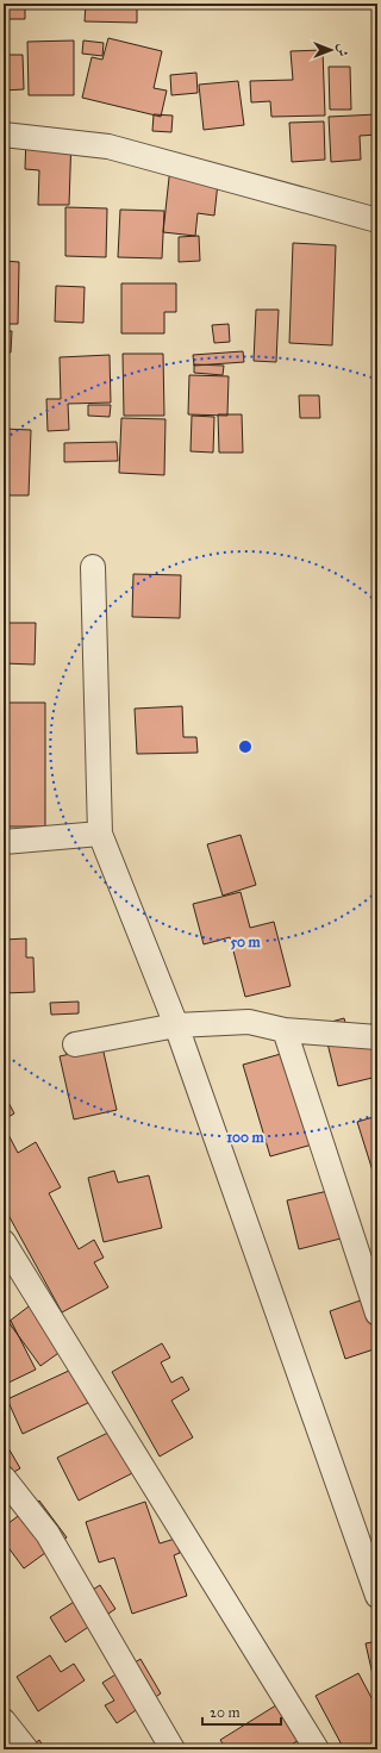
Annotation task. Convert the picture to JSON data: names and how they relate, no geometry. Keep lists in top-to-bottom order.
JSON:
{
  "scale_bar": "20 m",
  "north": "right",
  "rings": ["50 m", "100 m"]
}
